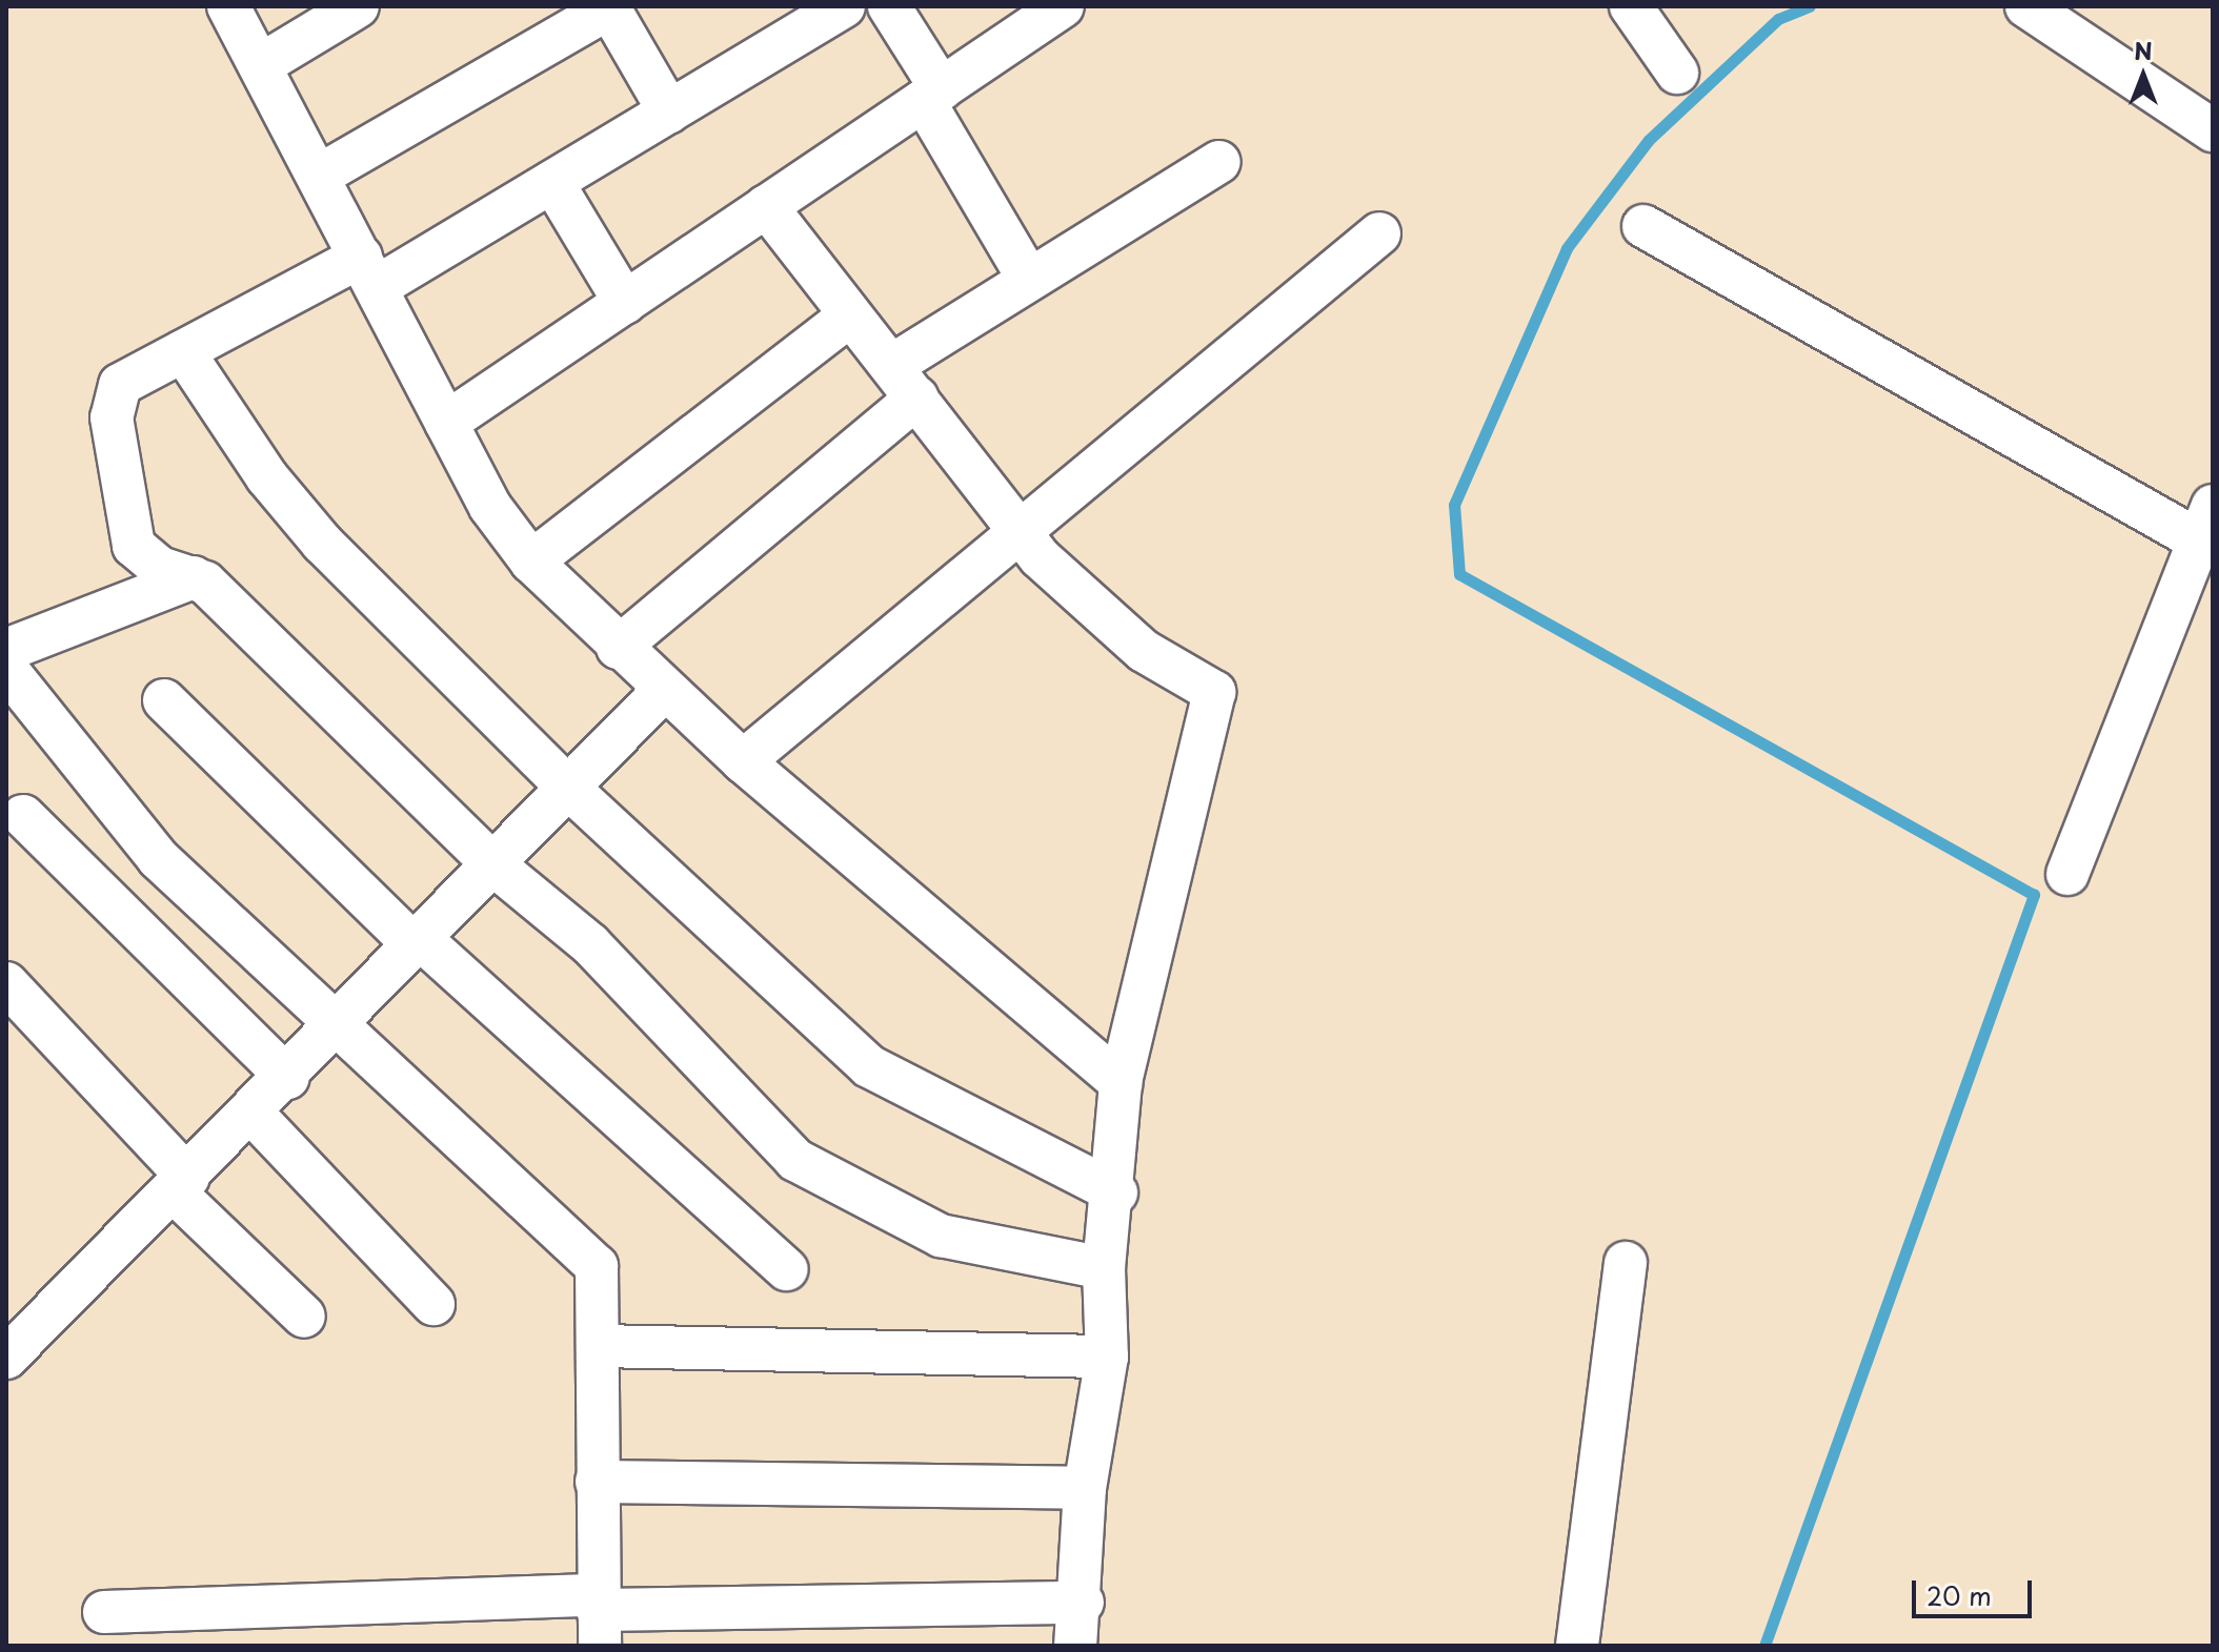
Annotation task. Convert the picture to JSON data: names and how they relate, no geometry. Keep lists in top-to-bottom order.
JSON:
{
  "scale_bar": "20 m",
  "north": "top"
}
